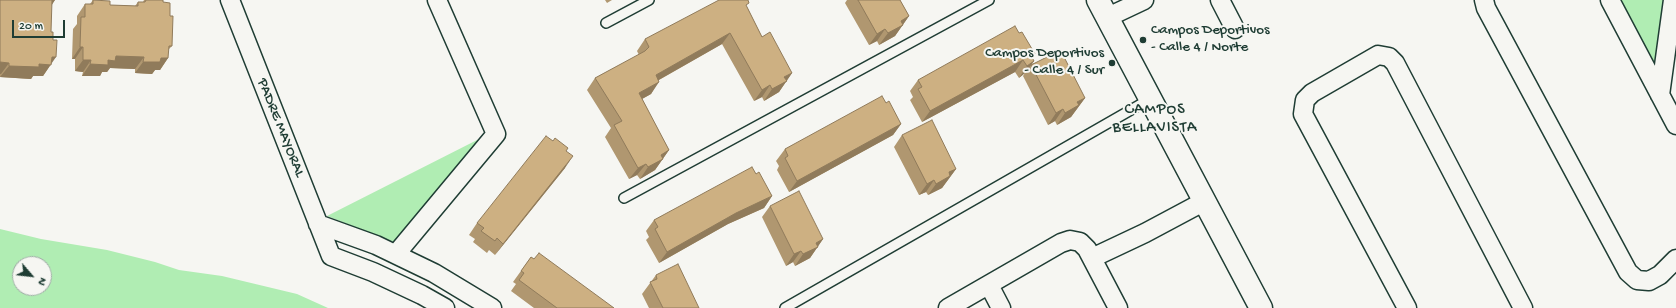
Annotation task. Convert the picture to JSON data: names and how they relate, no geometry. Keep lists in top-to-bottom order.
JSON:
{
  "streets": {
    "street": ["PADRE MAYORAL"]
  },
  "districts": ["CAMPOS BELLAVISTA"],
  "places": ["Campos Deportivos - Calle 4 / Norte", "Campos Deportivos - Calle 4 / Sur"],
  "scale_bar": "20 m",
  "north": "bottom right"
}
